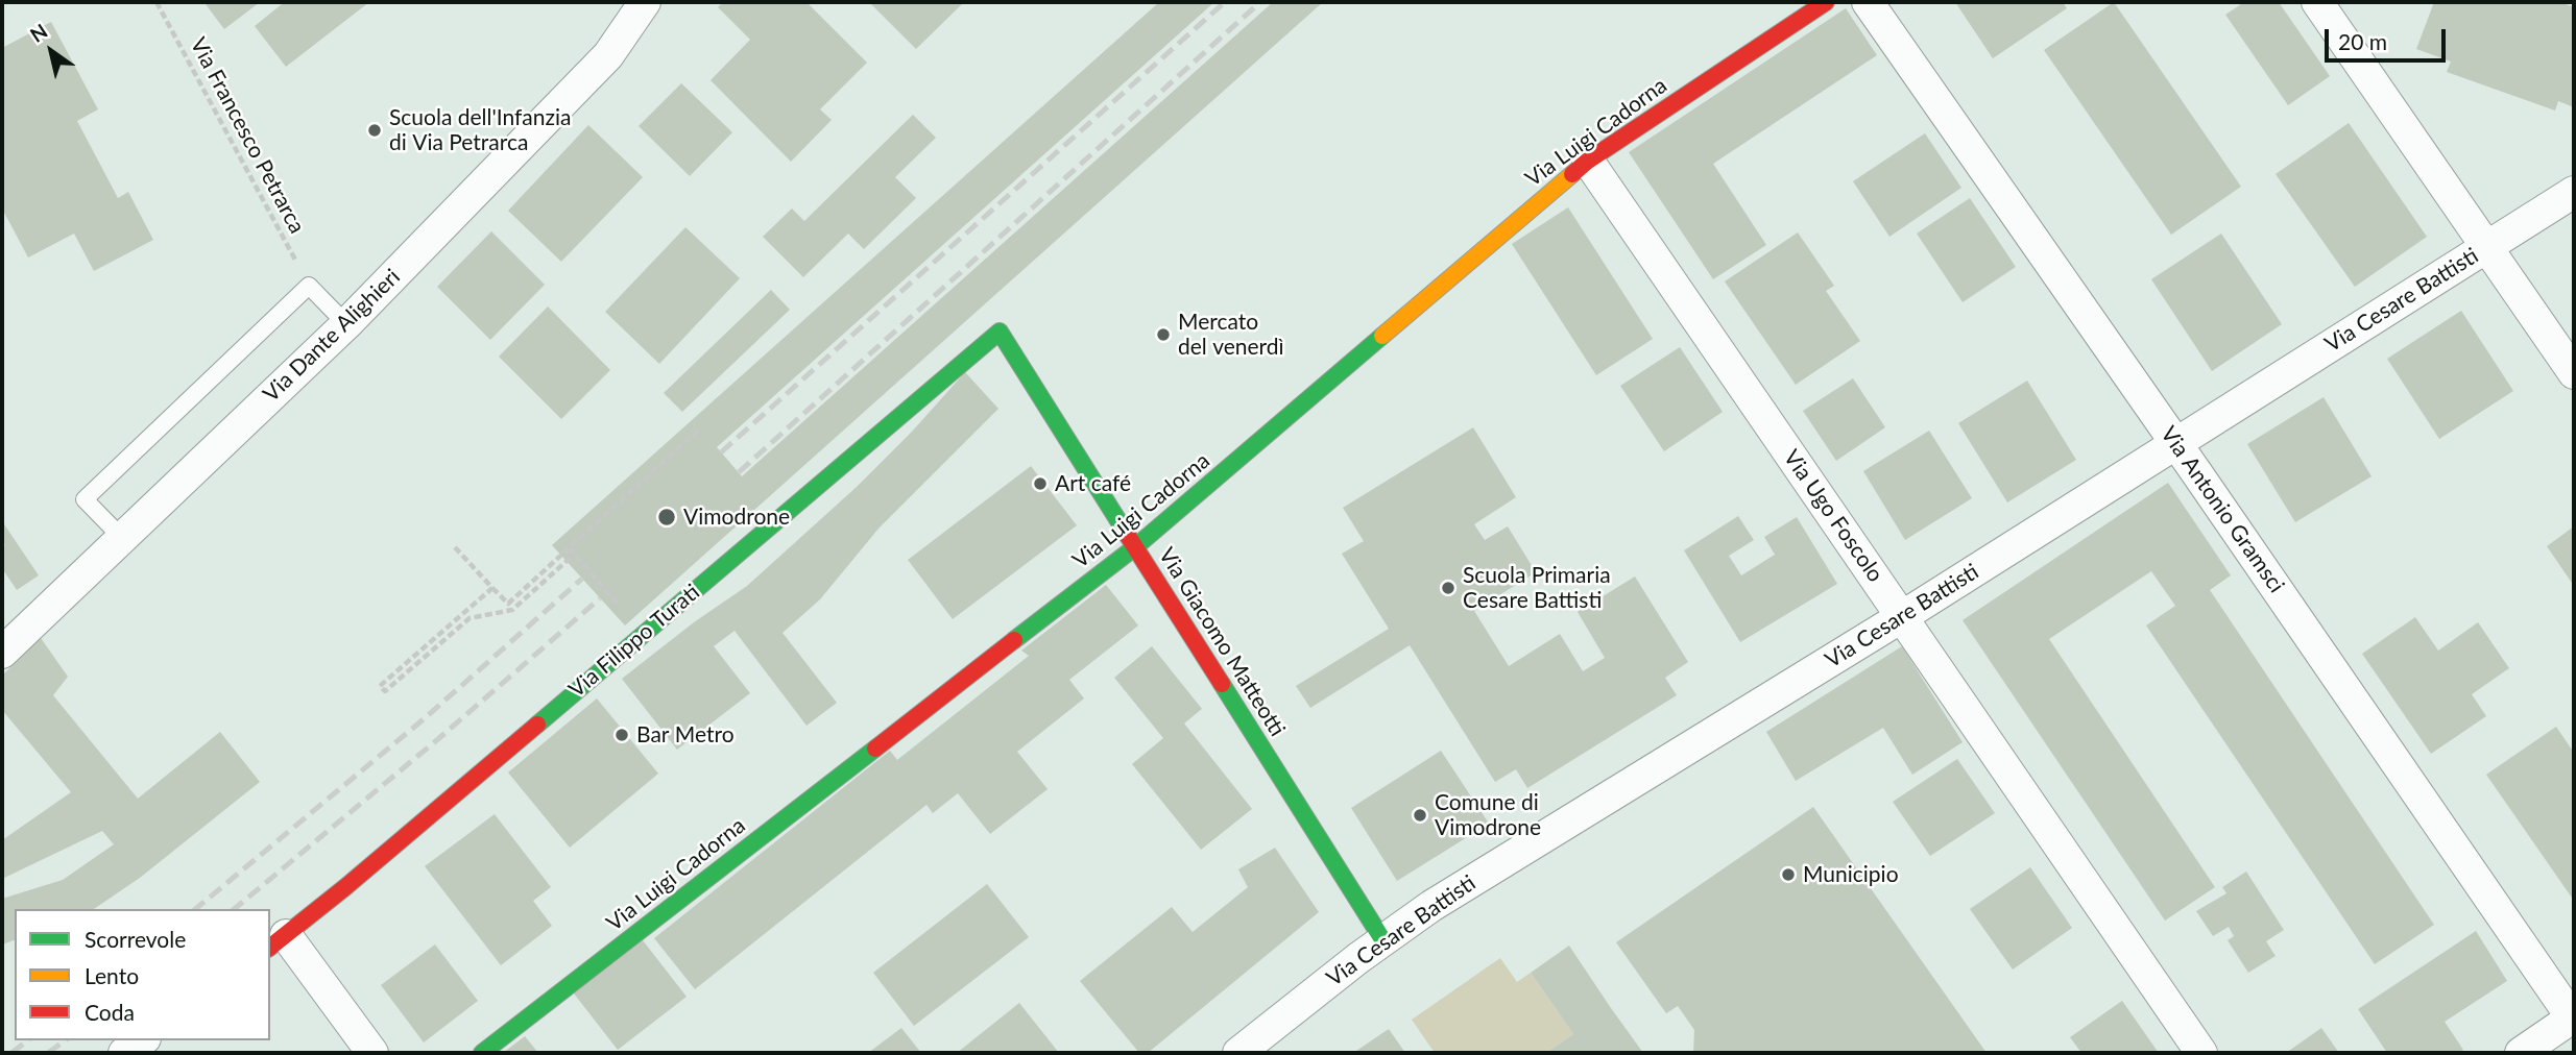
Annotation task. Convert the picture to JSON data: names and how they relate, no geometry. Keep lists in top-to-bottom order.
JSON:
{
  "streets": {
    "street": [
      "Via Luigi Cadorna",
      "Via Cesare Battisti",
      "Via Dante Alighieri",
      "Via Antonio Gramsci",
      "Via Ugo Foscolo",
      "Via Filippo Turati",
      "Via Giacomo Matteotti"
    ],
    "path": ["Via Francesco Petrarca"]
  },
  "crossings": [
    ["Via Luigi Cadorna", "Via Ugo Foscolo"],
    ["Via Luigi Cadorna", "Via Giacomo Matteotti"],
    ["Via Cesare Battisti", "Via Antonio Gramsci"],
    ["Via Cesare Battisti", "Via Ugo Foscolo"],
    ["Via Cesare Battisti", "Via Giacomo Matteotti"],
    ["Via Filippo Turati", "Via Giacomo Matteotti"]
  ],
  "places": [
    "Scuola dell'Infanzia di Via Petrarca",
    "Mercato del venerdì",
    "Art café",
    "Vimodrone",
    "Scuola Primaria Cesare Battisti",
    "Bar Metro",
    "Comune di Vimodrone",
    "Municipio"
  ],
  "legend": ["Scorrevole", "Lento", "Coda"],
  "scale_bar": "20 m",
  "north": "top left"
}
